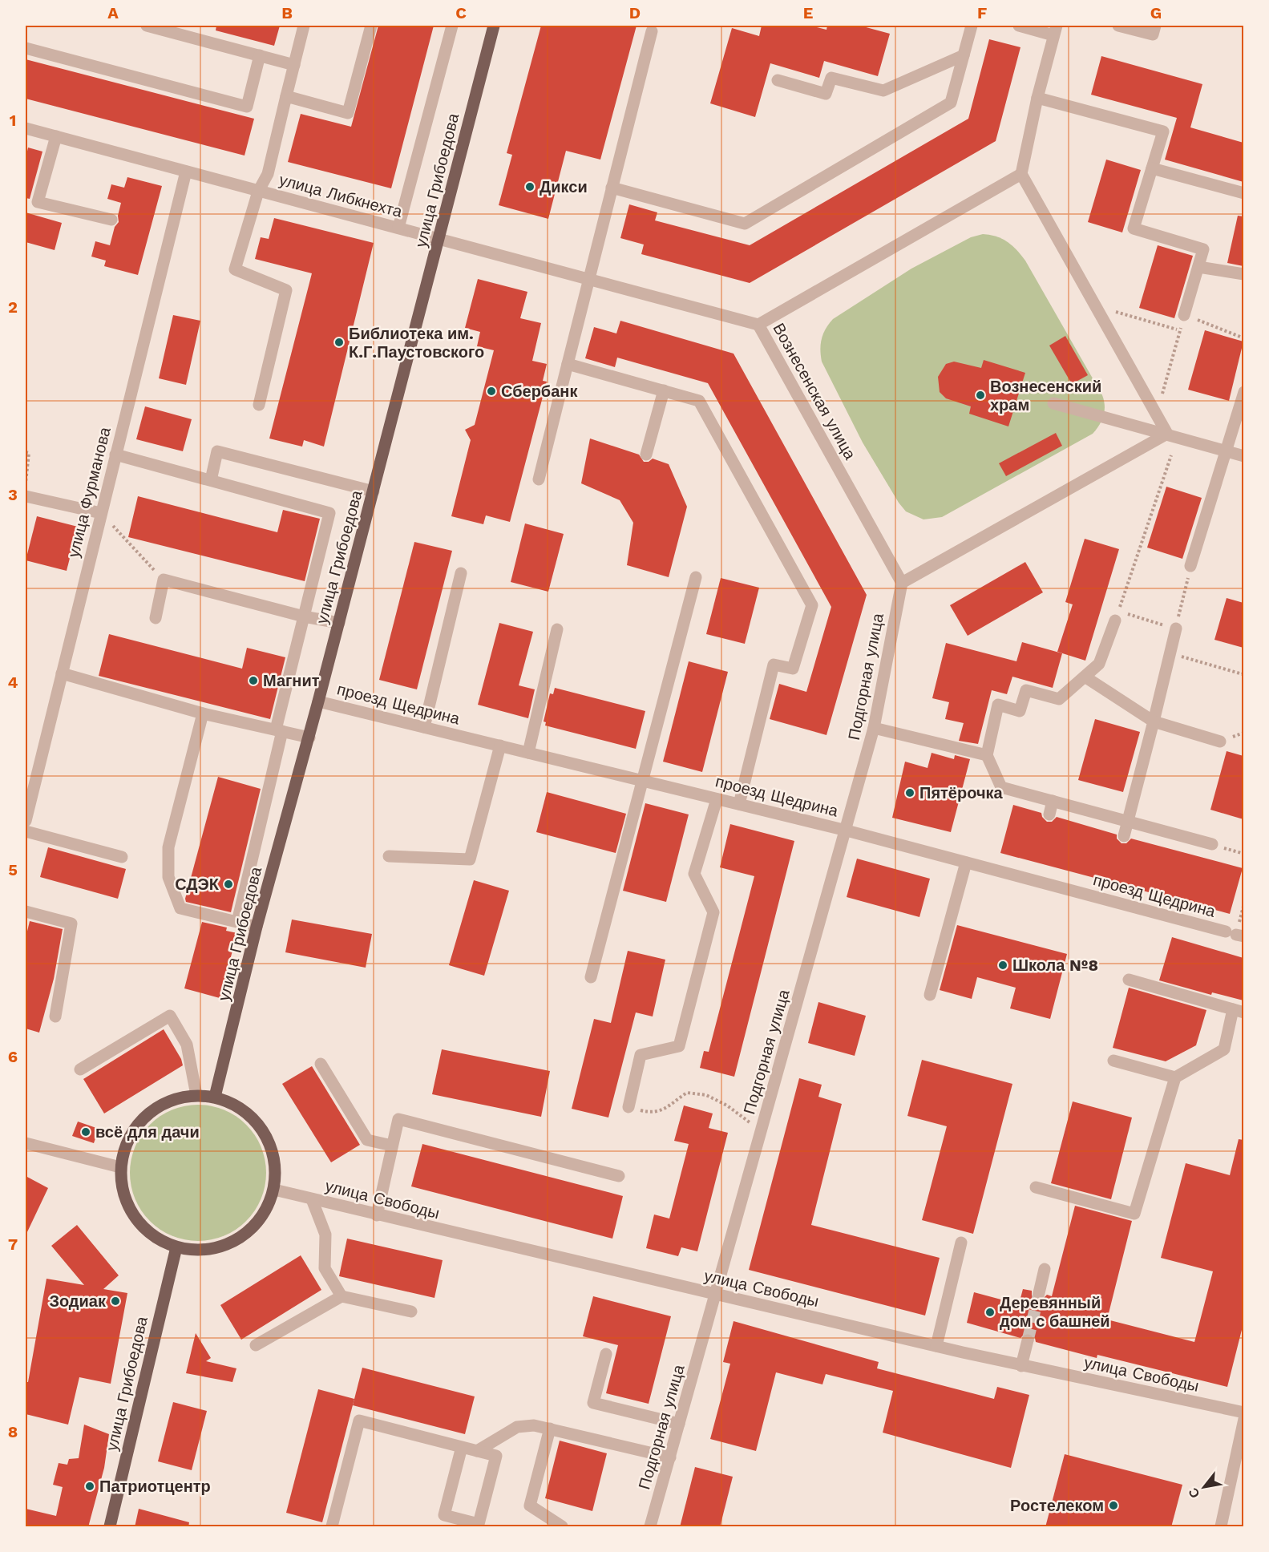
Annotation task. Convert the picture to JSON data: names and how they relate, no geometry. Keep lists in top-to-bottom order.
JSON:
{
  "streets": {
    "main road": ["улица Грибоедова"],
    "street": [
      "улица Либкнехта",
      "Вознесенская улица",
      "улица Фурманова",
      "Подгорная улица",
      "проезд Щедрина",
      "улица Свободы"
    ]
  },
  "crossings": [
    ["улица Грибоедова", "улица Либкнехта"],
    ["улица Грибоедова", "проезд Щедрина"],
    ["улица Грибоедова", "улица Свободы"],
    ["улица Либкнехта", "Вознесенская улица"],
    ["улица Либкнехта", "улица Фурманова"],
    ["Вознесенская улица", "Подгорная улица"],
    ["Подгорная улица", "проезд Щедрина"],
    ["Подгорная улица", "улица Свободы"]
  ],
  "places": [
    "Дикси",
    "Библиотека им. К.Г.Паустовского",
    "Сбербанк",
    "Вознесенский храм",
    "Магнит",
    "Пятёрочка",
    "СДЭК",
    "Школа №8",
    "всё для дачи",
    "Зодиак",
    "Деревянный дом с башней",
    "Патриотцентр",
    "Ростелеком"
  ],
  "north": "bottom left",
  "grid": {
    "columns": [
      "A",
      "B",
      "C",
      "D",
      "E",
      "F",
      "G"
    ],
    "rows": [
      "1",
      "2",
      "3",
      "4",
      "5",
      "6",
      "7",
      "8"
    ]
  }
}
